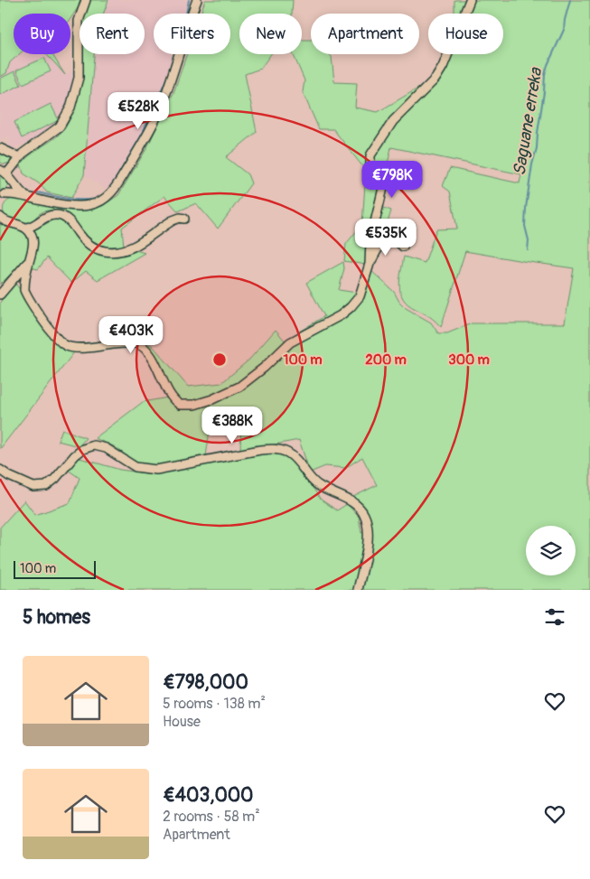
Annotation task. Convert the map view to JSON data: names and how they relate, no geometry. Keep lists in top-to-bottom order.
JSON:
{
  "water": ["Saguane erreka"],
  "scale_bar": "100 m",
  "page": {
    "chip": [
      "Buy",
      "Rent",
      "Filters",
      "New",
      "Apartment",
      "House"
    ],
    "price": [
      "€528K",
      "€798K",
      "€535K",
      "€403K",
      "€388K"
    ],
    "scale": "100 m",
    "heading": "5 homes",
    "list": [
      {
        "name": "€798,000",
        "note": "5 rooms · 138 m² · House"
      },
      {
        "name": "€403,000",
        "note": "2 rooms · 58 m² · Apartment"
      }
    ]
  },
  "rings": ["100 m", "200 m", "300 m"]
}
